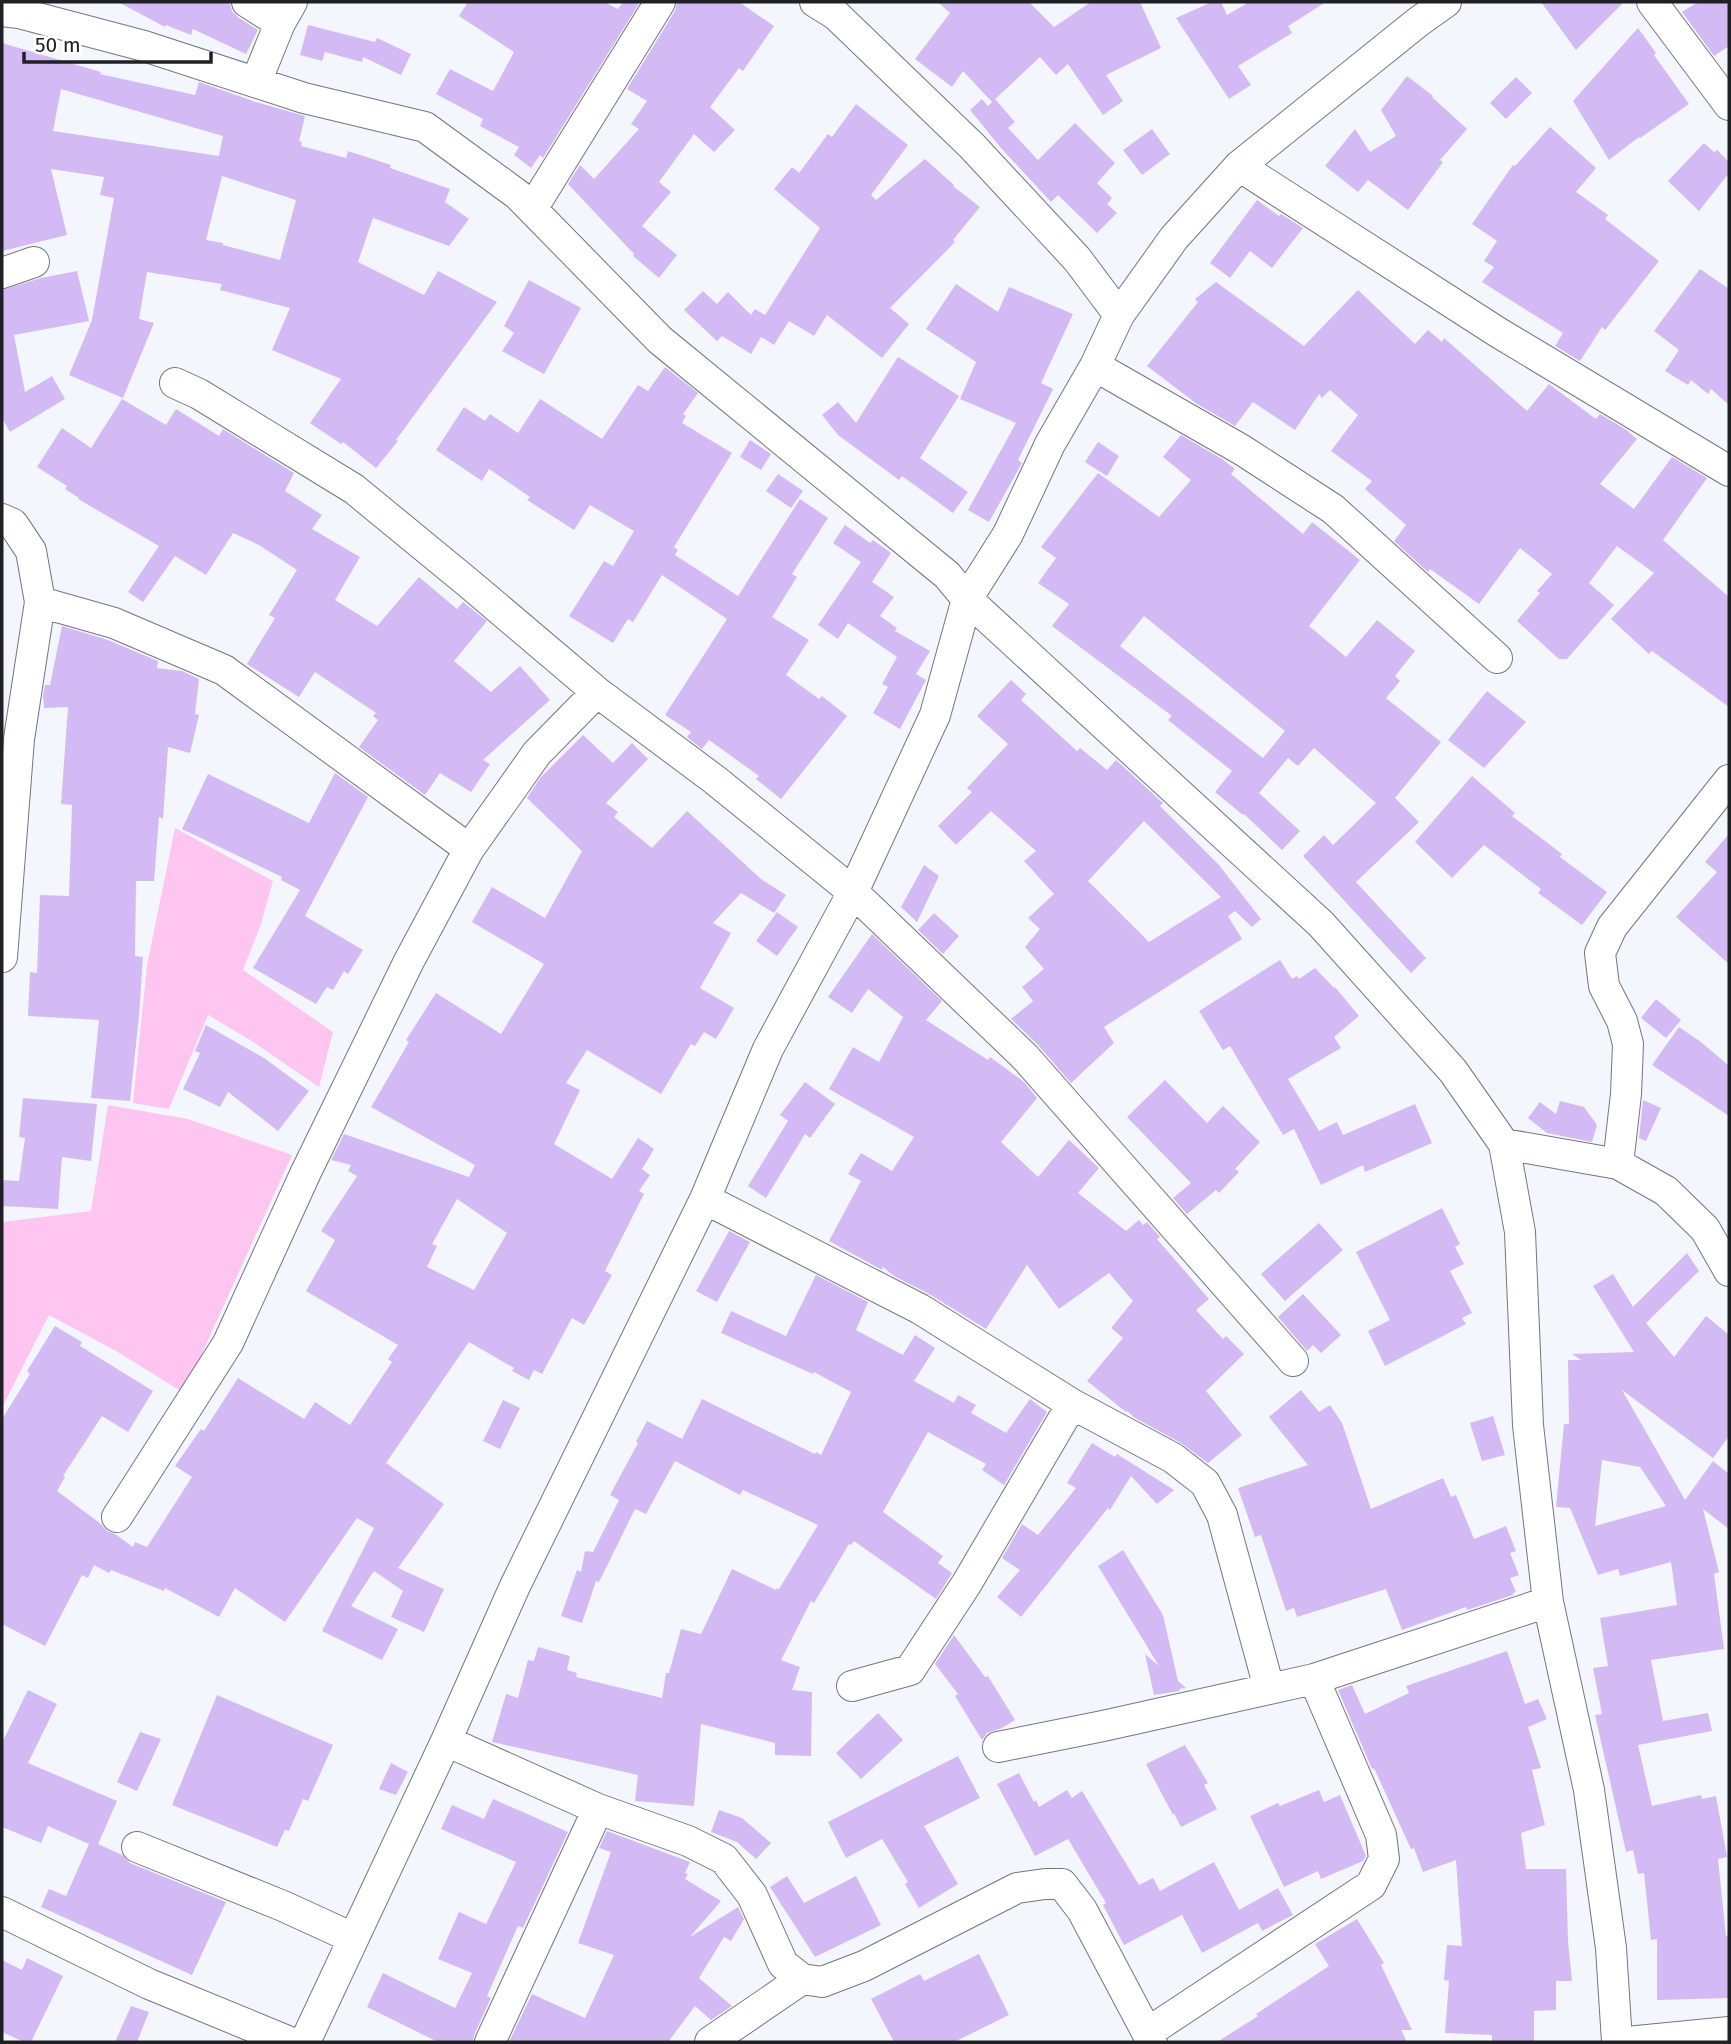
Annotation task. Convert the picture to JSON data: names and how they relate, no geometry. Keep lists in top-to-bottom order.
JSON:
{
  "scale_bar": "50 m"
}
